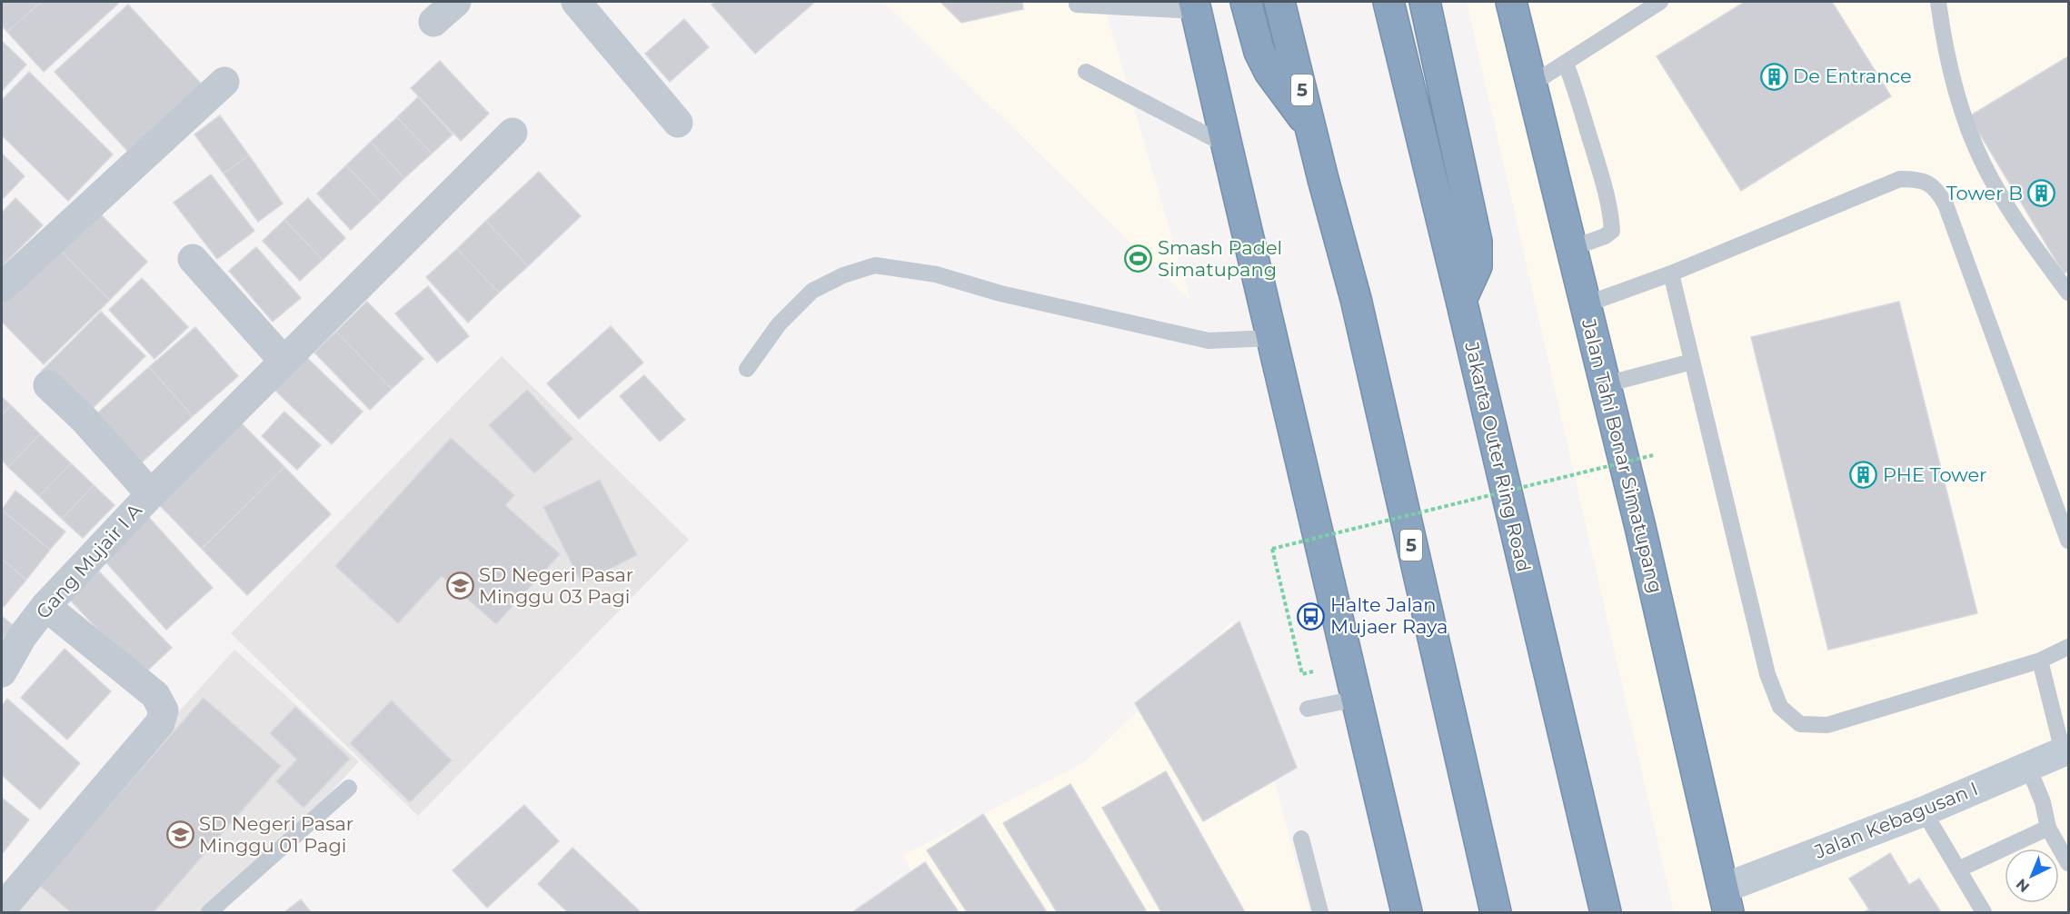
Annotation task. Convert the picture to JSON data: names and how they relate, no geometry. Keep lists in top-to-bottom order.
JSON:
{
  "streets": {
    "highway": ["5", "Jalan Tahi Bonar Simatupang", "Jakarta Outer Ring Road"],
    "street": ["Gang Mujair I A", "Jalan Kebagusan I"]
  },
  "crossings": [
    ["Jalan Tahi Bonar Simatupang", "Jalan Kebagusan I"]
  ],
  "places": {
    "building": ["De Entrance", "Tower B", "PHE Tower"],
    "sports": ["Smash Padel Simatupang"],
    "school or university": ["SD Negeri Pasar Minggu 03 Pagi", "SD Negeri Pasar Minggu 01 Pagi"],
    "bus stop": ["Halte Jalan Mujaer Raya"]
  },
  "north": "bottom left"
}
